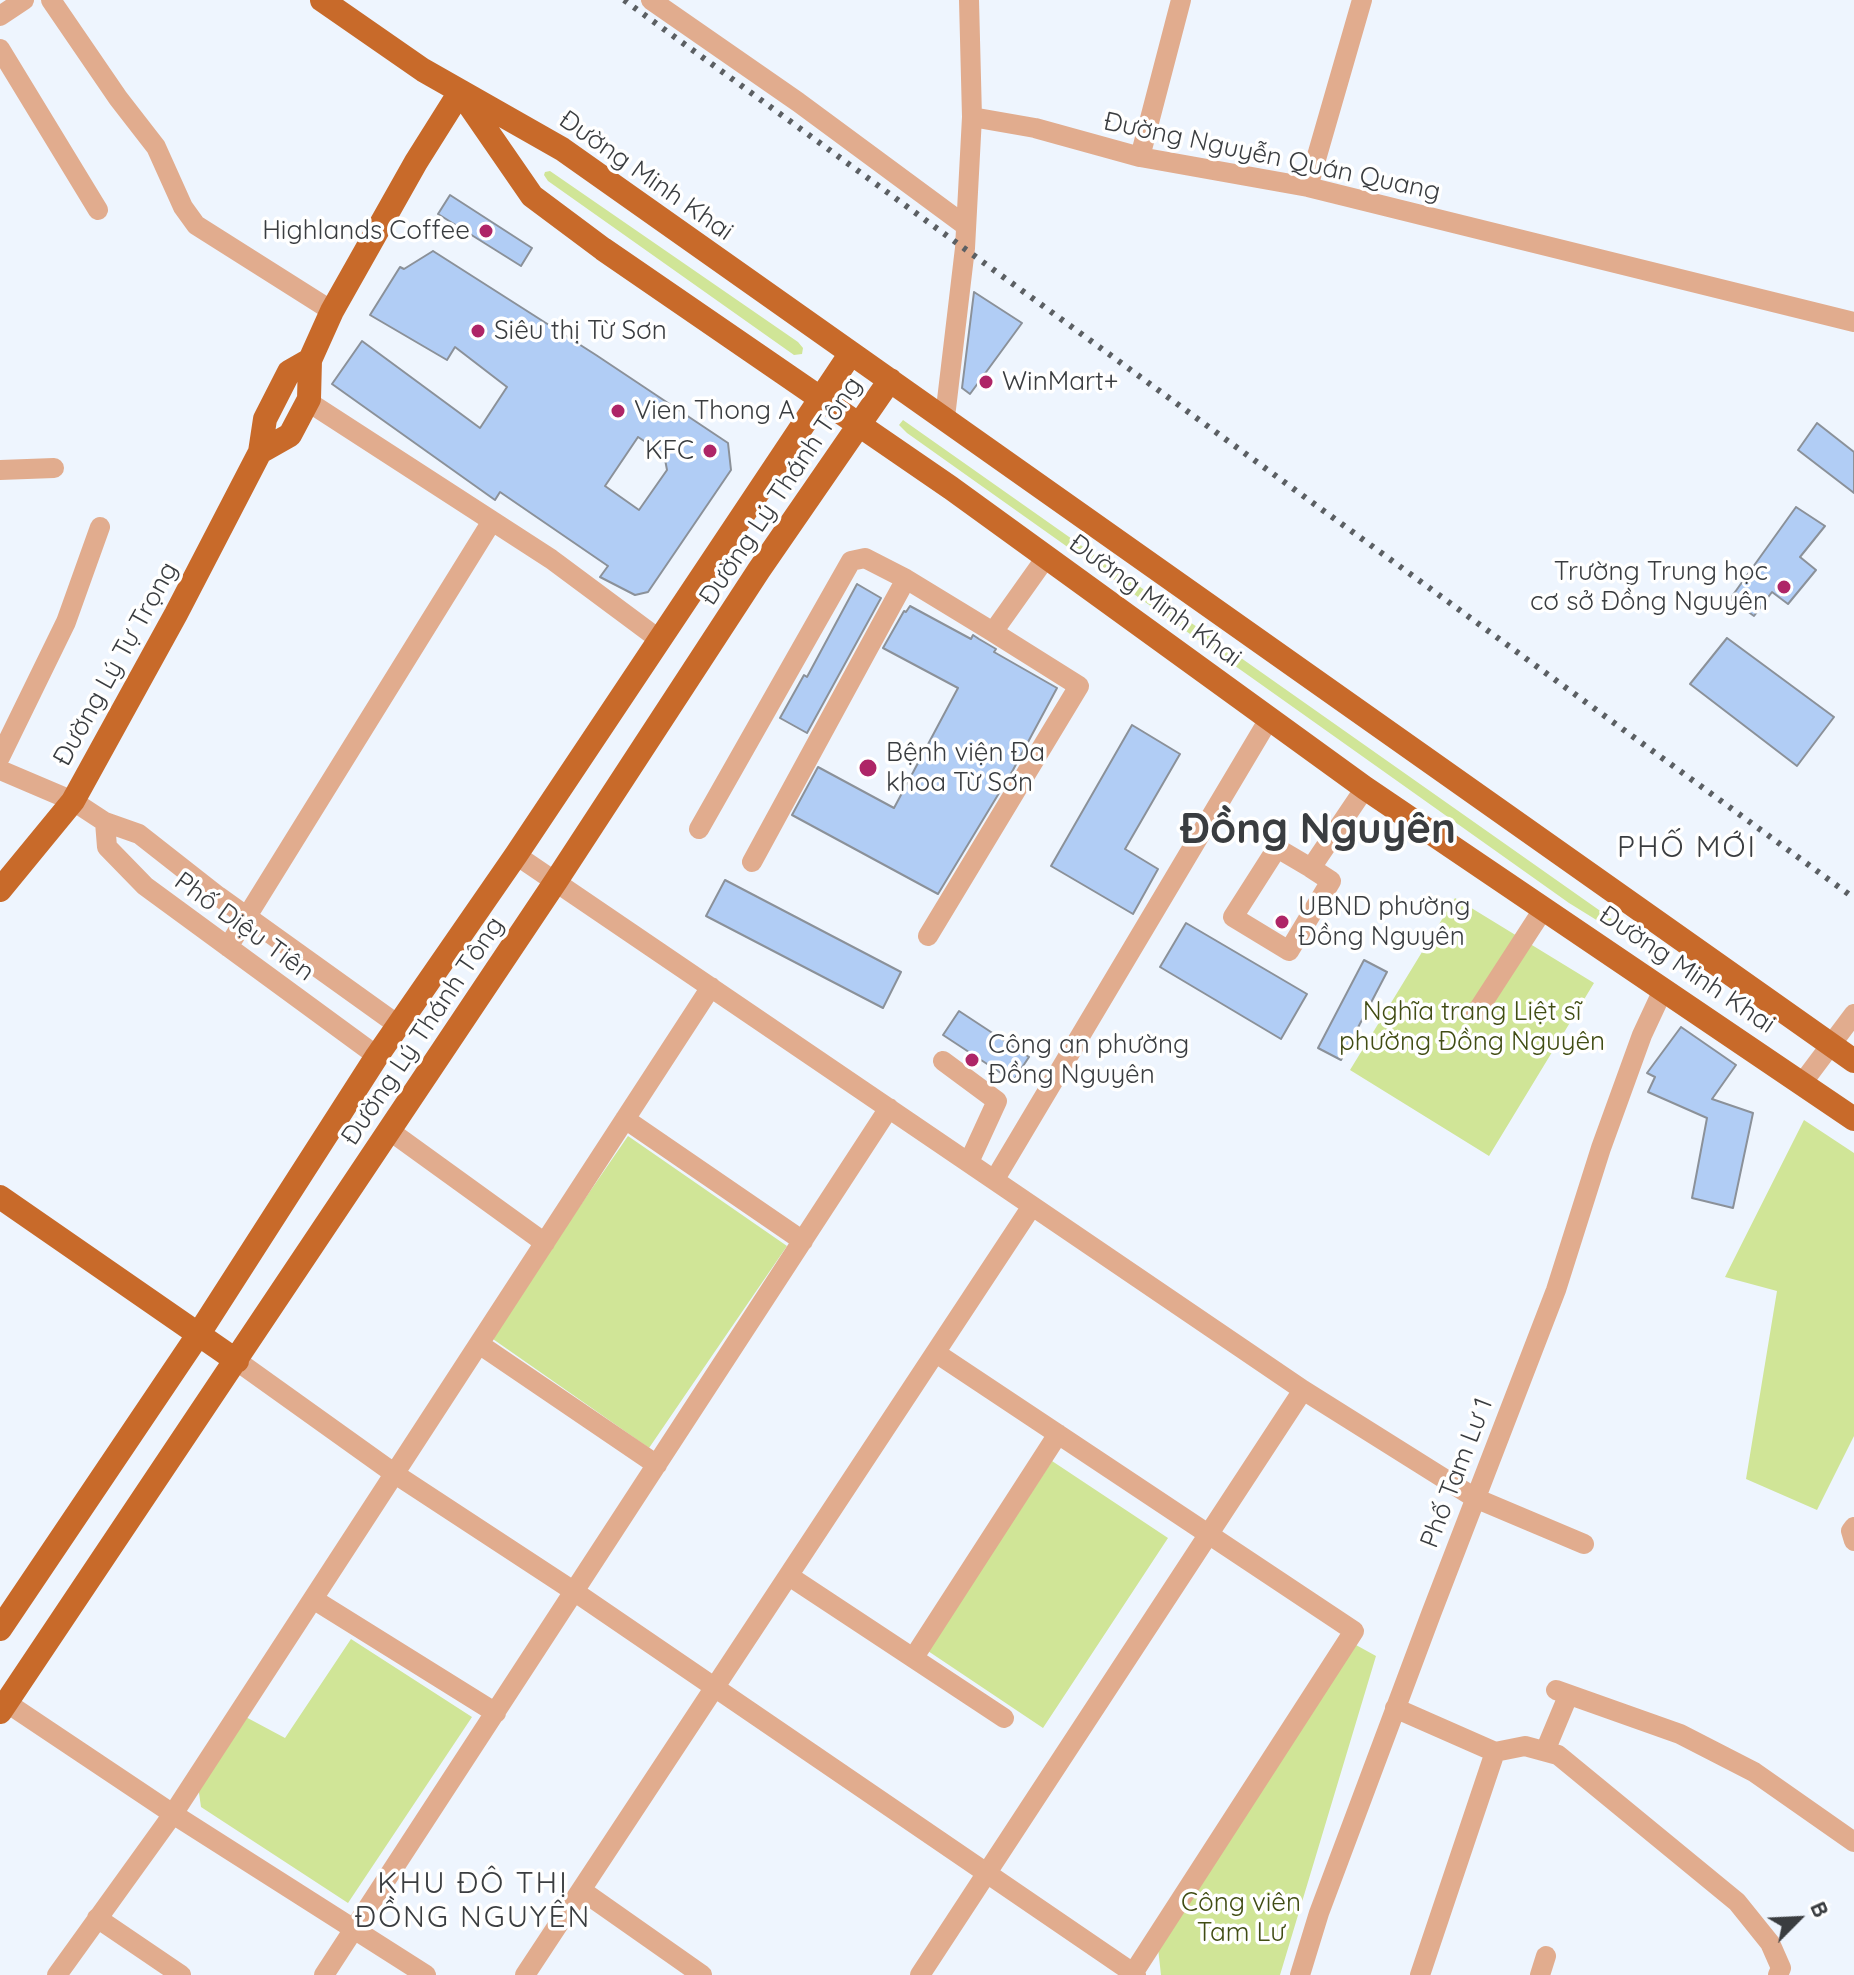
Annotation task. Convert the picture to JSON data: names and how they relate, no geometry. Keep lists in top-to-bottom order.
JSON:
{
  "streets": {
    "main road": ["Đường Minh Khai", "Đường Lý Thánh Tông", "Đường Lý Tự Trọng"],
    "street": ["Đường Nguyễn Quán Quang", "Phố Diệu Tiên", "Phố Tam Lư 1"]
  },
  "crossings": [
    ["Đường Minh Khai", "Đường Lý Thánh Tông"],
    ["Đường Minh Khai", "Đường Lý Tự Trọng"],
    ["Đường Minh Khai", "Phố Tam Lư 1"],
    ["Đường Lý Thánh Tông", "Phố Diệu Tiên"],
    ["Đường Lý Tự Trọng", "Phố Diệu Tiên"]
  ],
  "districts": ["Đồng Nguyên", "PHỐ MỚI", "KHU ĐÔ THỊ ĐỒNG NGUYÊN"],
  "parks": ["Nghĩa trang Liệt sĩ phường Đồng Nguyên", "Công viên Tam Lư"],
  "places": [
    "Highlands Coffee",
    "Siêu thị Từ Sơn",
    "WinMart+",
    "Vien Thong A",
    "KFC",
    "Trường Trung học cơ sở Đồng Nguyên",
    "Bệnh viện Đa khoa Từ Sơn",
    "UBND phường Đồng Nguyên",
    "Công an phường Đồng Nguyên"
  ],
  "north": "top right"
}
